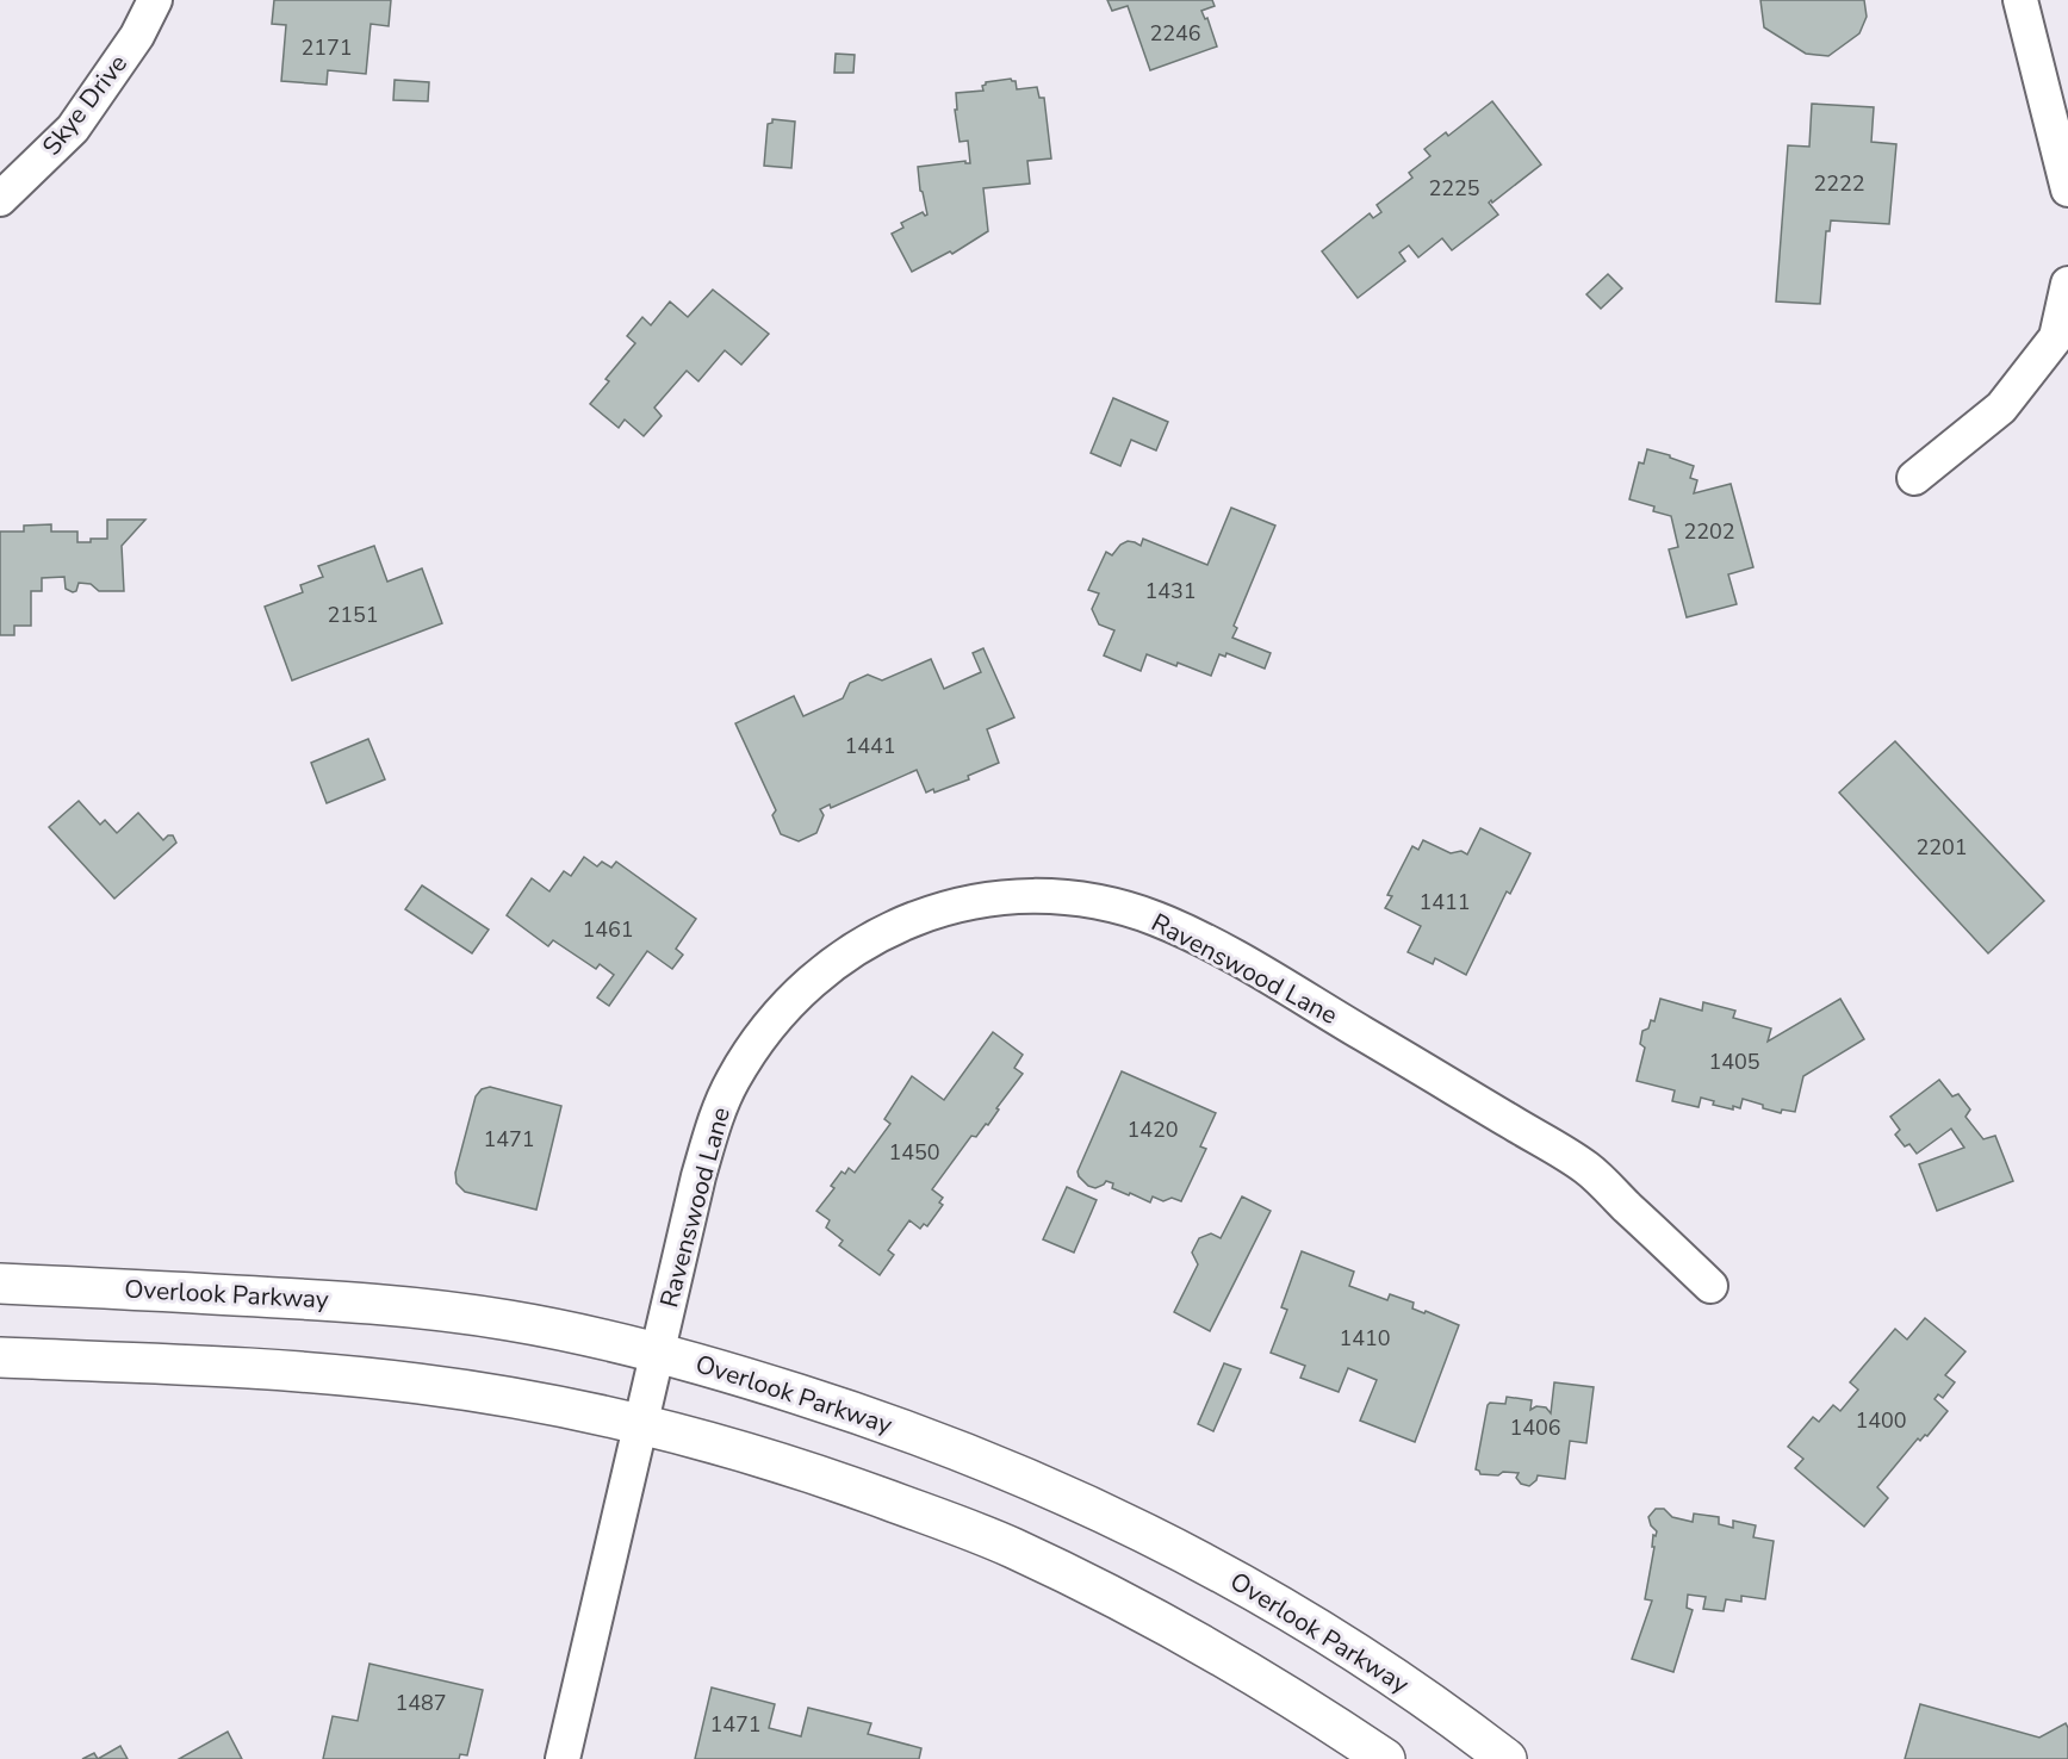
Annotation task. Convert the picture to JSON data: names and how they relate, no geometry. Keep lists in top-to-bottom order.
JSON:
{
  "streets": {
    "street": ["Skye Drive", "Ravenswood Lane", "Overlook Parkway"]
  },
  "crossings": [
    ["Ravenswood Lane", "Overlook Parkway"]
  ],
  "house_numbers": [
    "2246",
    "2171",
    "2222",
    "2225",
    "2202",
    "1431",
    "2151",
    "1441",
    "2201",
    "1411",
    "1461",
    "1405",
    "1420",
    "1471",
    "1450",
    "1410",
    "1400",
    "1406",
    "1487",
    "1471"
  ]
}
